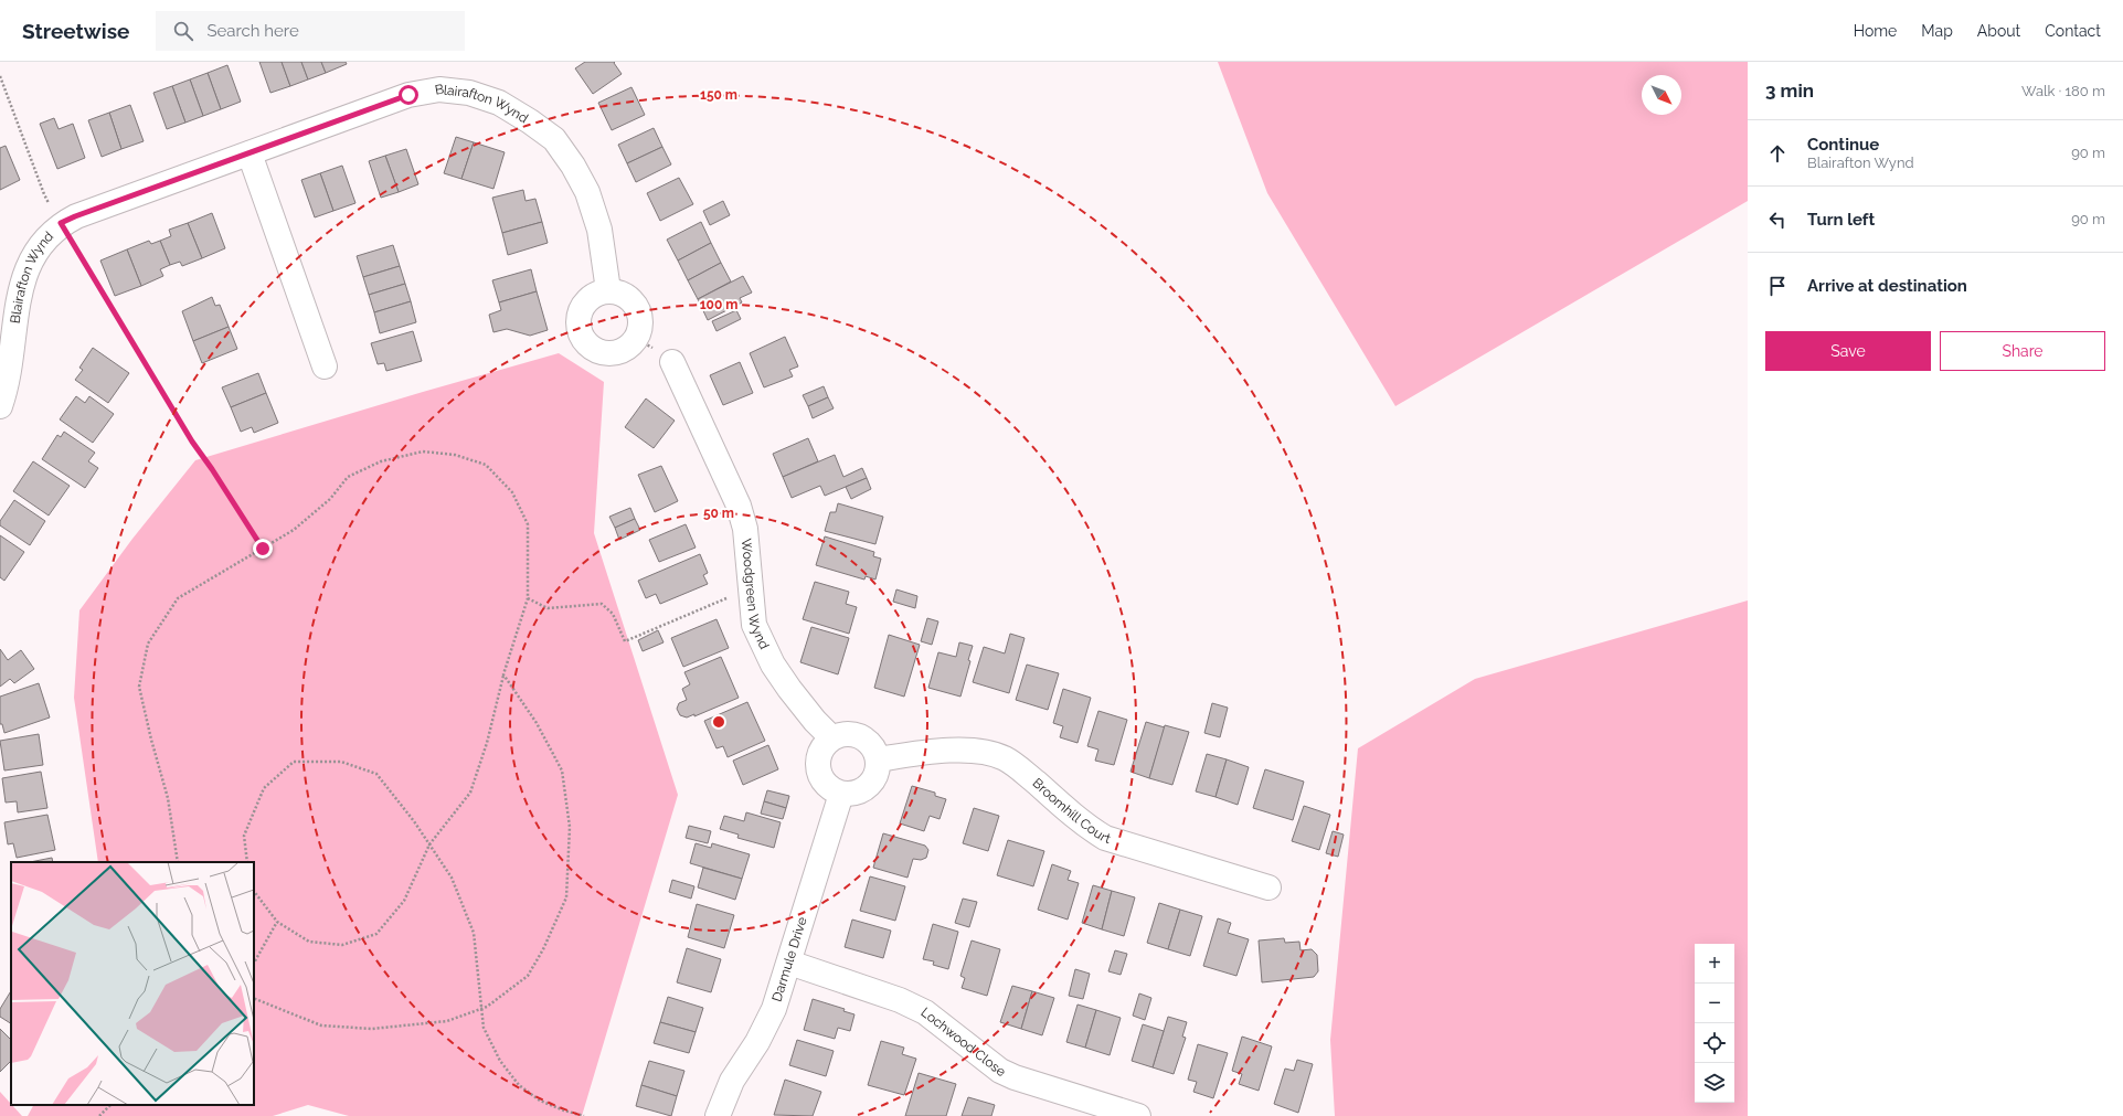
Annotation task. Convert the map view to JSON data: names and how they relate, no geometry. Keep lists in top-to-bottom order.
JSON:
{
  "streets": {
    "street": [
      "Blairafton Wynd",
      "Woodgreen Wynd",
      "Broomhill Court",
      "Darmule Drive",
      "Lochwood Close"
    ]
  },
  "crossings": [
    ["Woodgreen Wynd", "Broomhill Court"],
    ["Woodgreen Wynd", "Darmule Drive"],
    ["Broomhill Court", "Darmule Drive"],
    ["Darmule Drive", "Lochwood Close"]
  ],
  "north": "bottom right",
  "page": {
    "header": "Streetwise",
    "search": "Search here",
    "nav": [
      "Home",
      "Map",
      "About",
      "Contact"
    ],
    "heading": ["3 min", "Walk · 180 m"],
    "list": [
      ["Continue", "Blairafton Wynd", "90 m"],
      ["Turn left", "90 m"],
      "Arrive at destination"
    ],
    "buttons": ["Save", "Share"],
    "map_buttons": ["+", "−"]
  },
  "rings": ["150 m", "100 m", "50 m"]
}
